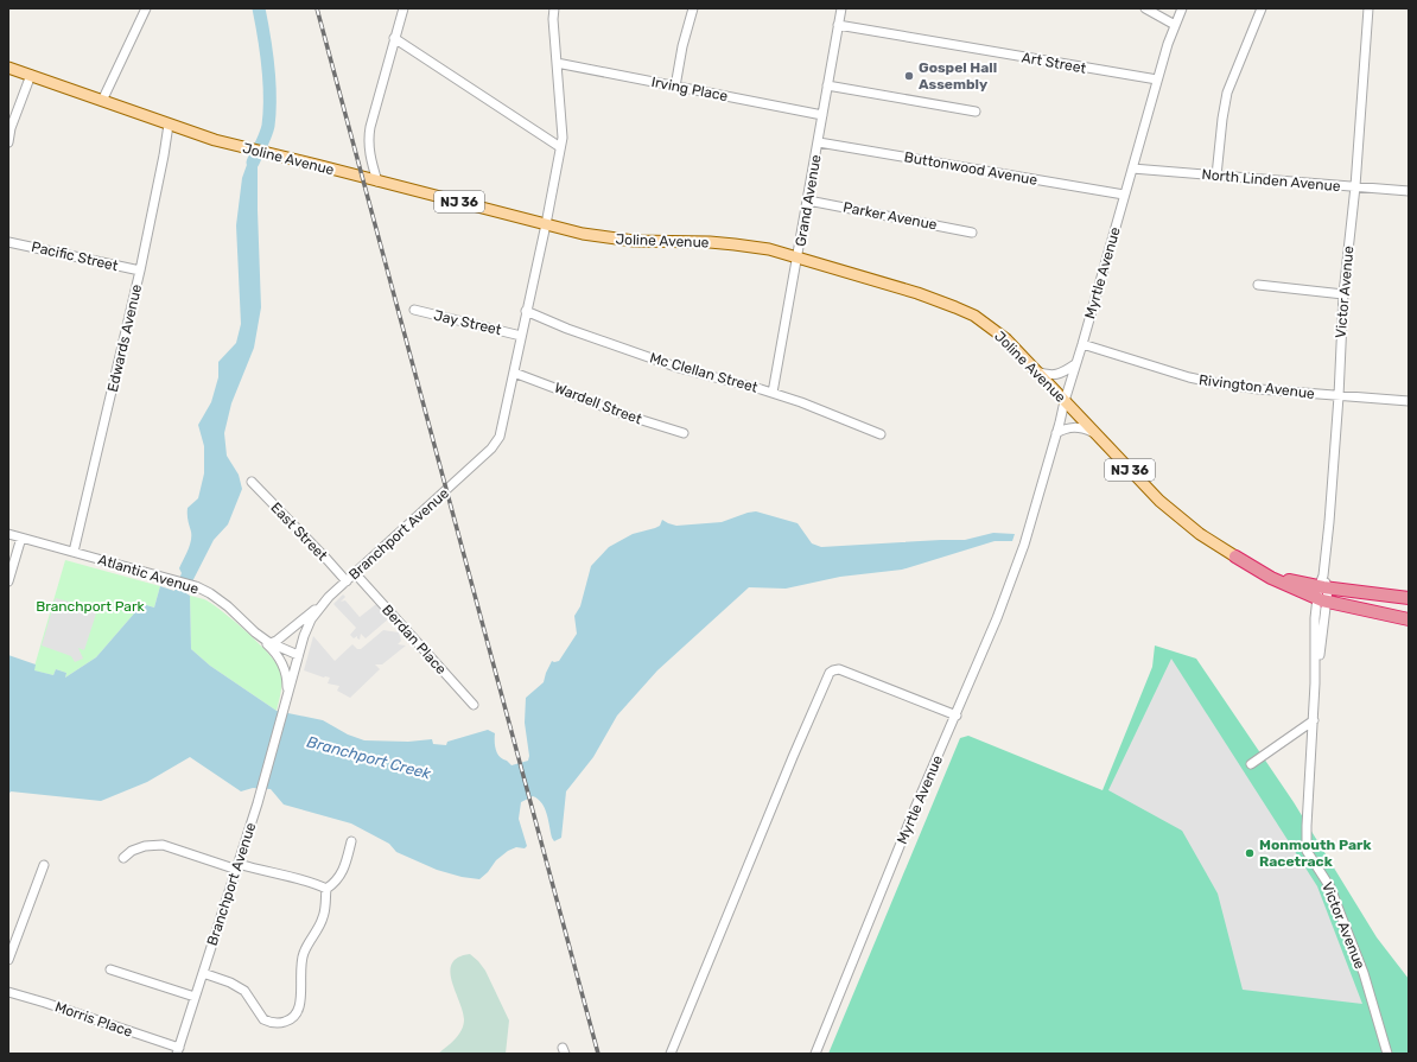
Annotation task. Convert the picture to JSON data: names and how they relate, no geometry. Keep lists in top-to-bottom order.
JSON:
{
  "streets": {
    "highway": ["NJ 36"],
    "main road": ["Joline Avenue"],
    "street": [
      "Art Street",
      "Irving Place",
      "Buttonwood Avenue",
      "North Linden Avenue",
      "Grand Avenue",
      "Parker Avenue",
      "Pacific Street",
      "Myrtle Avenue",
      "Victor Avenue",
      "Jay Street",
      "Edwards Avenue",
      "Mc Clellan Street",
      "Rivington Avenue",
      "Wardell Street",
      "East Street",
      "Branchport Avenue",
      "Atlantic Avenue",
      "Berdan Place",
      "Morris Place"
    ]
  },
  "crossings": [
    ["Art Street", "Grand Avenue"],
    ["Art Street", "Myrtle Avenue"],
    ["Irving Place", "Grand Avenue"],
    ["Irving Place", "Branchport Avenue"],
    ["Joline Avenue", "Grand Avenue"],
    ["Joline Avenue", "NJ 36"],
    ["Joline Avenue", "Myrtle Avenue"],
    ["Joline Avenue", "Edwards Avenue"],
    ["Joline Avenue", "Branchport Avenue"],
    ["Buttonwood Avenue", "Grand Avenue"],
    ["Buttonwood Avenue", "Myrtle Avenue"],
    ["North Linden Avenue", "Myrtle Avenue"],
    ["North Linden Avenue", "Victor Avenue"],
    ["Grand Avenue", "Parker Avenue"],
    ["Grand Avenue", "Mc Clellan Street"],
    ["NJ 36", "Victor Avenue"],
    ["Pacific Street", "Edwards Avenue"],
    ["Myrtle Avenue", "Rivington Avenue"],
    ["Victor Avenue", "Rivington Avenue"],
    ["Jay Street", "Branchport Avenue"],
    ["Edwards Avenue", "Atlantic Avenue"],
    ["Mc Clellan Street", "Branchport Avenue"],
    ["Wardell Street", "Branchport Avenue"],
    ["East Street", "Branchport Avenue"],
    ["Branchport Avenue", "Atlantic Avenue"],
    ["Branchport Avenue", "Berdan Place"],
    ["Branchport Avenue", "Morris Place"]
  ],
  "water": ["Branchport Creek"],
  "parks": ["Branchport Park"],
  "places": ["Gospel Hall Assembly", "Monmouth Park Racetrack"]
}
